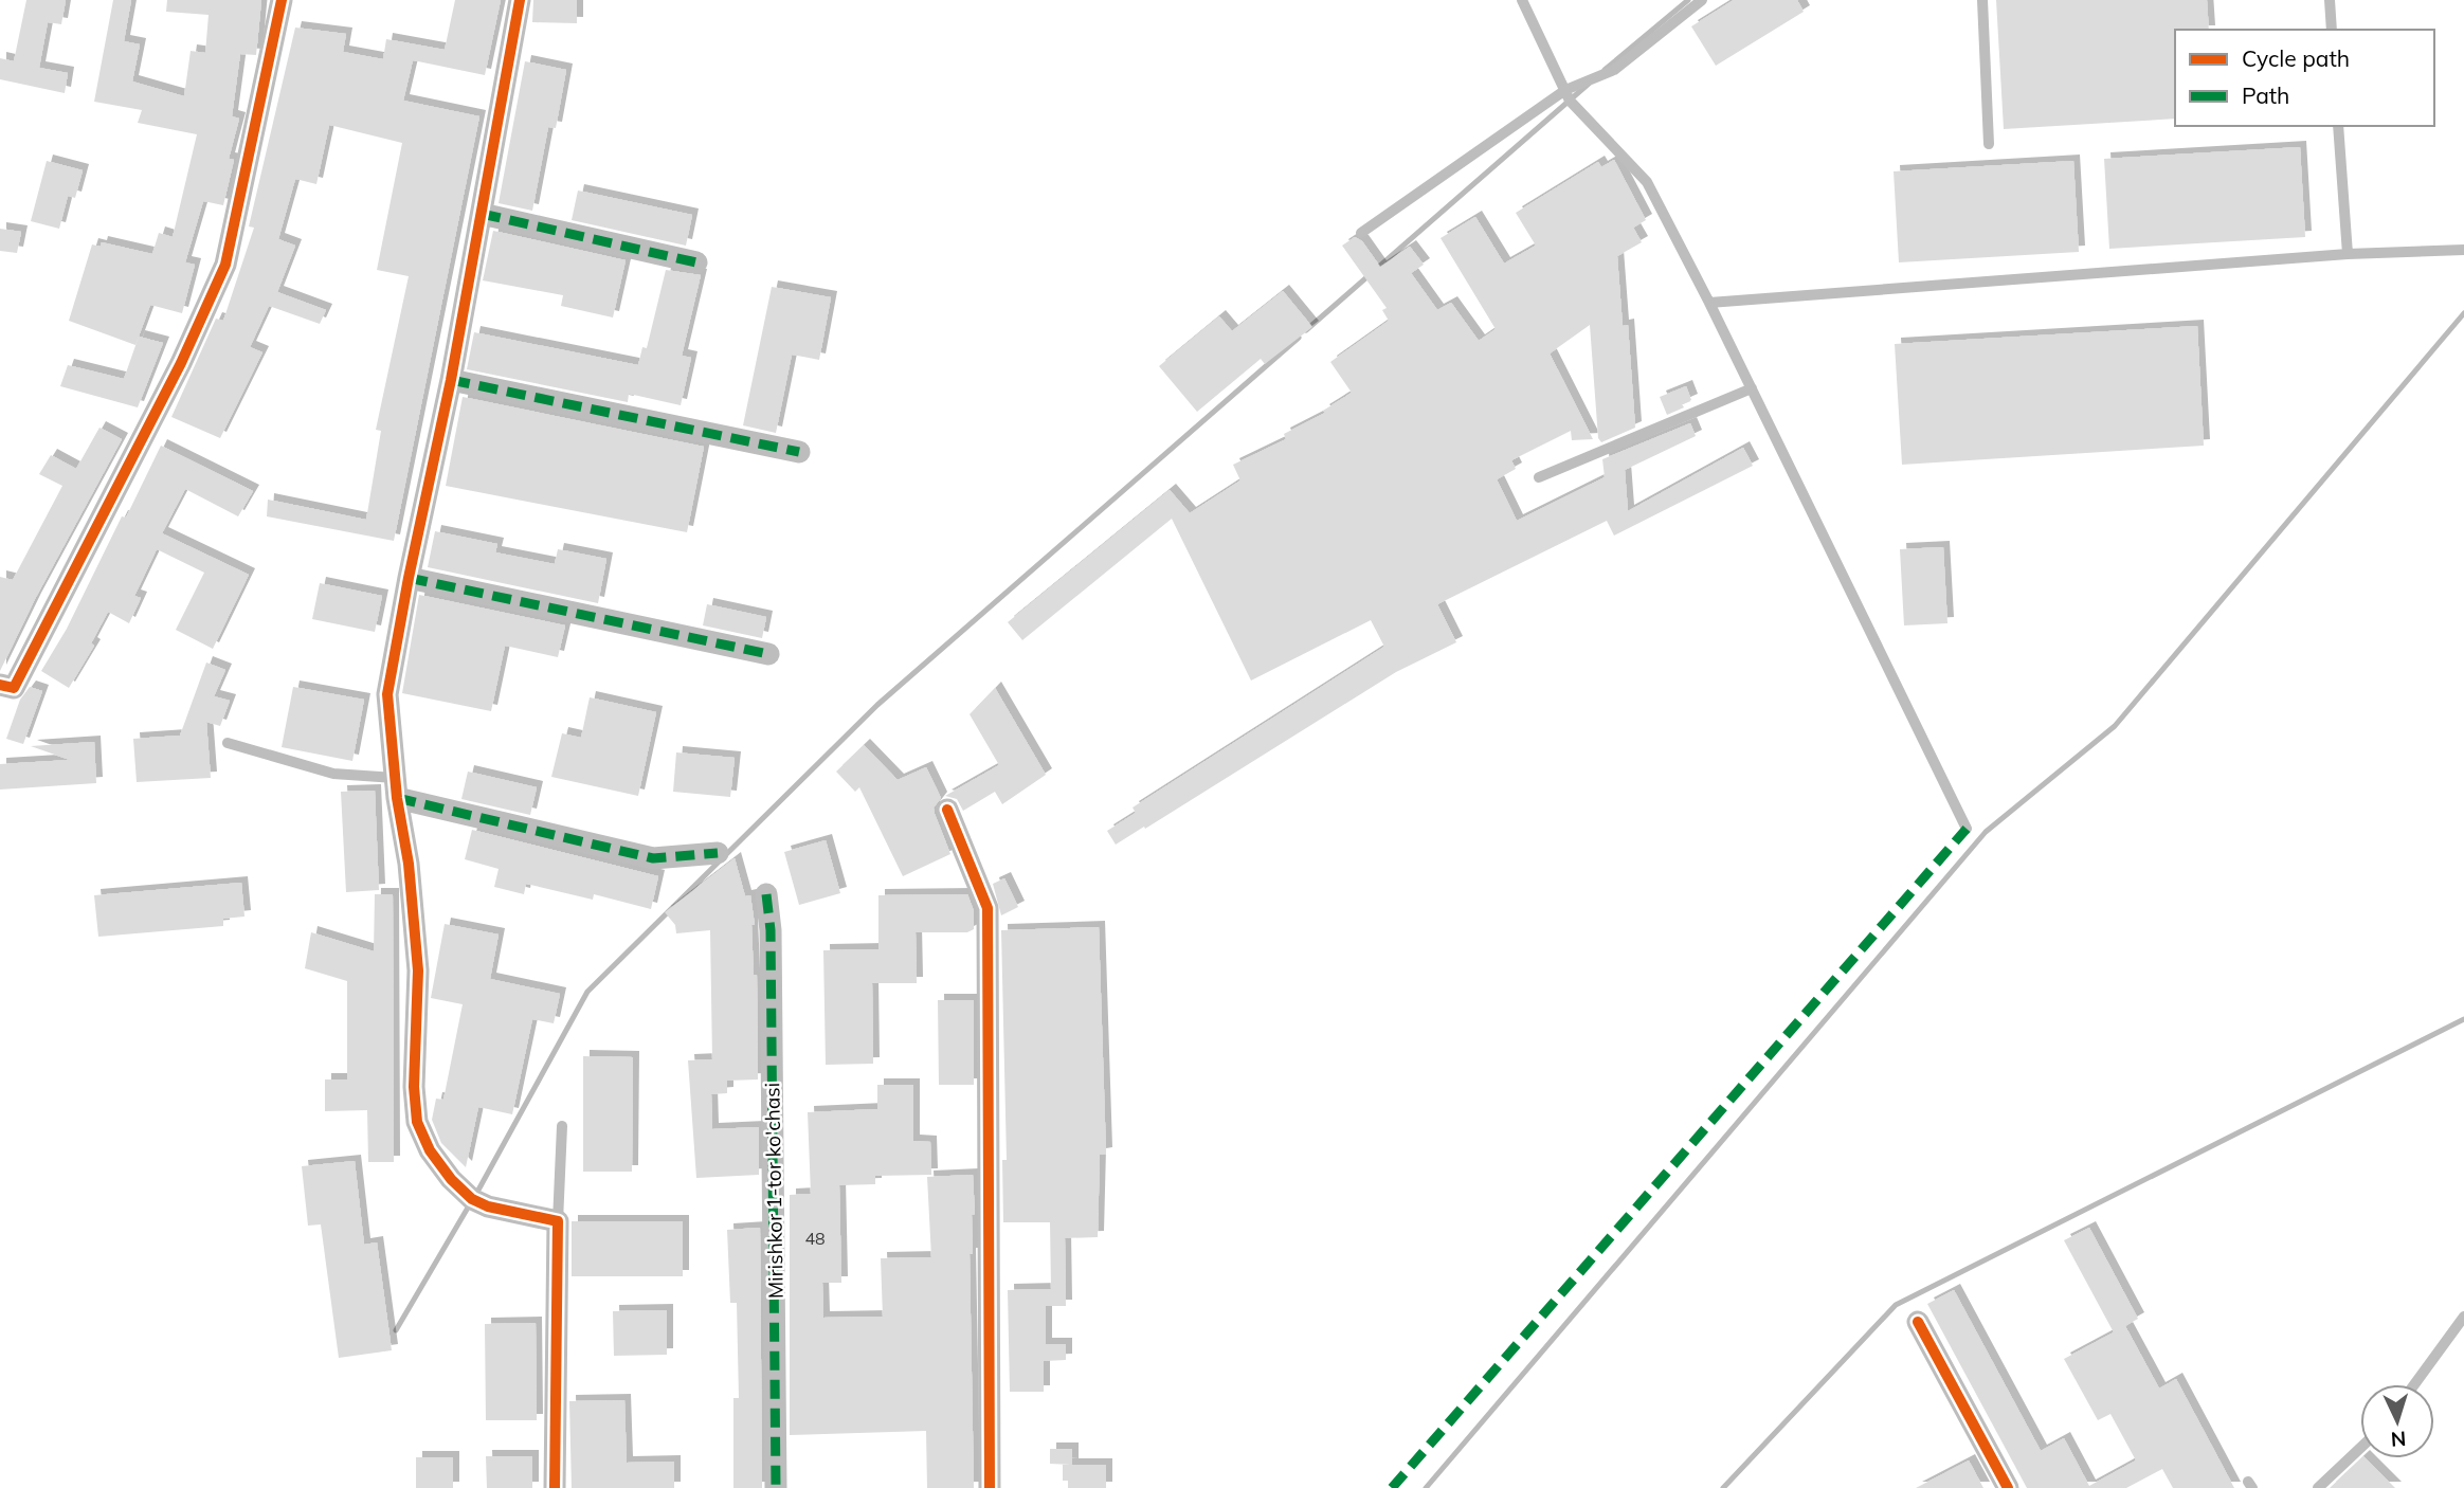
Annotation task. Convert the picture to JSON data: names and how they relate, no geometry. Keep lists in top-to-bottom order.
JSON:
{
  "streets": {
    "street": ["Mirishkor 1-tor ko'chasi"]
  },
  "house_numbers": ["48"],
  "legend": ["Cycle path", "Path"],
  "north": "bottom"
}
